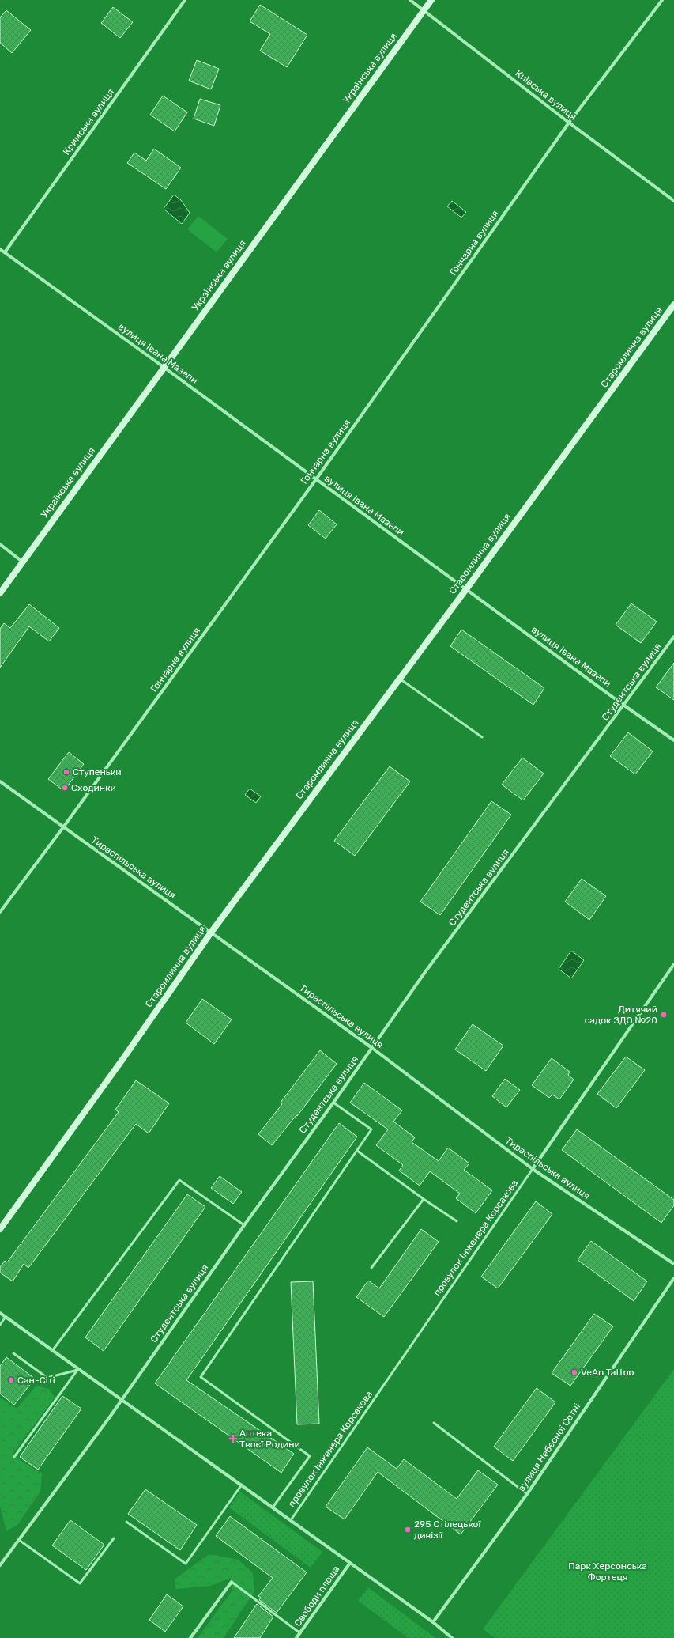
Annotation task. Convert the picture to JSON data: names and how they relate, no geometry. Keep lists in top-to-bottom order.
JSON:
{
  "streets": {
    "street": [
      "Українська вулиця",
      "Київська вулиця",
      "Кримська вулиця",
      "Гончарна вулиця",
      "Старомлинна вулиця",
      "вулиця Івана Мазепи",
      "Студентська вулиця",
      "Тираспільська вулиця",
      "провулок Інженера Корсакова",
      "вулиця Небесної Сотні",
      "Свободи площа"
    ]
  },
  "crossings": [
    ["Українська вулиця", "Київська вулиця"],
    ["Українська вулиця", "вулиця Івана Мазепи"],
    ["Київська вулиця", "Гончарна вулиця"],
    ["Кримська вулиця", "вулиця Івана Мазепи"],
    ["Гончарна вулиця", "вулиця Івана Мазепи"],
    ["Гончарна вулиця", "Тираспільська вулиця"],
    ["Старомлинна вулиця", "вулиця Івана Мазепи"],
    ["Старомлинна вулиця", "Тираспільська вулиця"],
    ["вулиця Івана Мазепи", "Студентська вулиця"],
    ["Студентська вулиця", "Тираспільська вулиця"],
    ["Тираспільська вулиця", "провулок Інженера Корсакова"]
  ],
  "parks": ["Парк Херсонська Фортеця"],
  "places": {
    "other": [
      "Ступеньки",
      "Сходинки",
      "Дитячий садок ЗДО №20",
      "VeAn Tattoo",
      "Сан-Сіті",
      "295 Стілецької дивізії"
    ],
    "health": ["Аптека Твоєї Родини"]
  }
}
